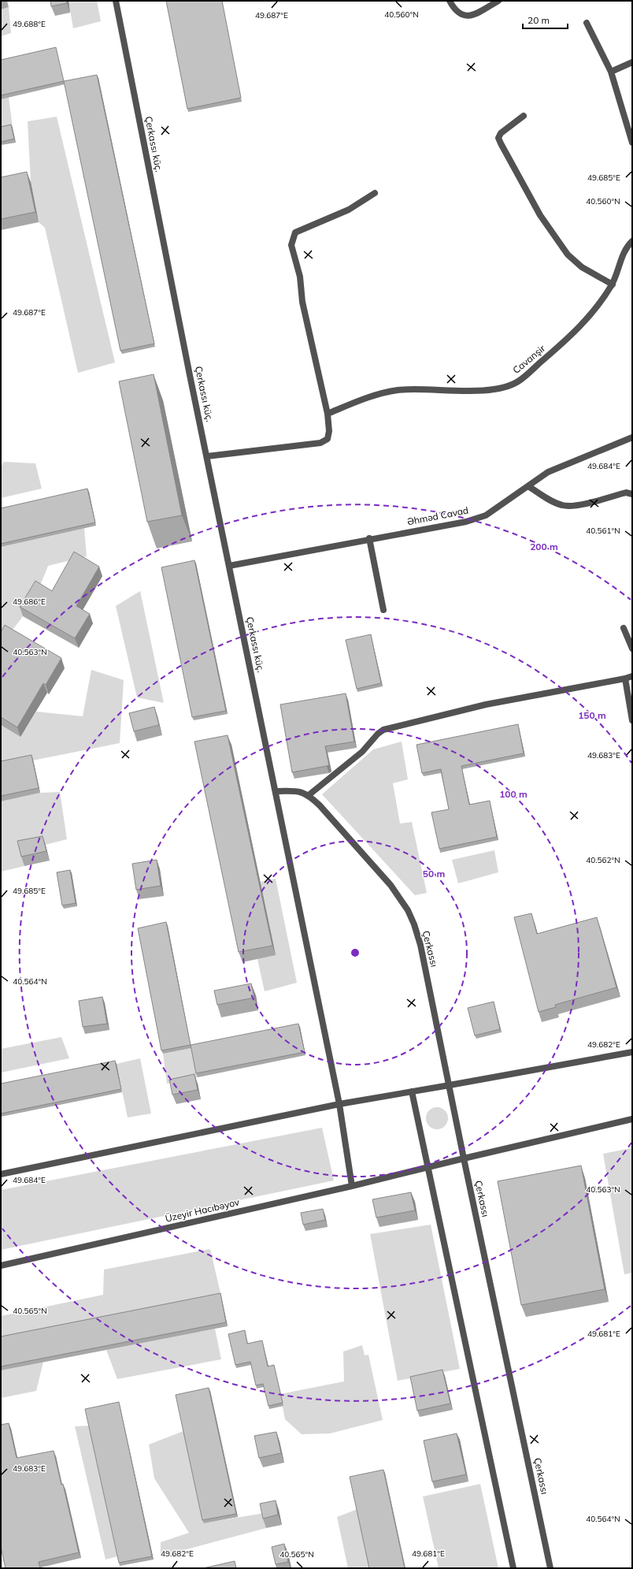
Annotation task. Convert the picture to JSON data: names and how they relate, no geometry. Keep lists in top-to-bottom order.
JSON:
{
  "streets": {
    "street": [
      "Çerkassı küç.",
      "Cavanşir",
      "Əhməd Cavad",
      "Çerkassı",
      "Üzeyir Hacıbəyov"
    ]
  },
  "crossings": [
    ["Çerkassı küç.", "Əhməd Cavad"],
    ["Çerkassı", "Üzeyir Hacıbəyov"]
  ],
  "scale_bar": "20 m",
  "coordinates": [
    "40.560°N",
    "49.687°E",
    "49.688°E",
    "49.685°E",
    "49.684°E",
    "40.561°N",
    "49.686°E",
    "40.563°N",
    "49.683°E",
    "40.562°N",
    "40.564°N",
    "49.682°E",
    "40.565°N",
    "49.681°E"
  ],
  "rings": [
    "200 m",
    "150 m",
    "100 m",
    "50 m"
  ]
}
